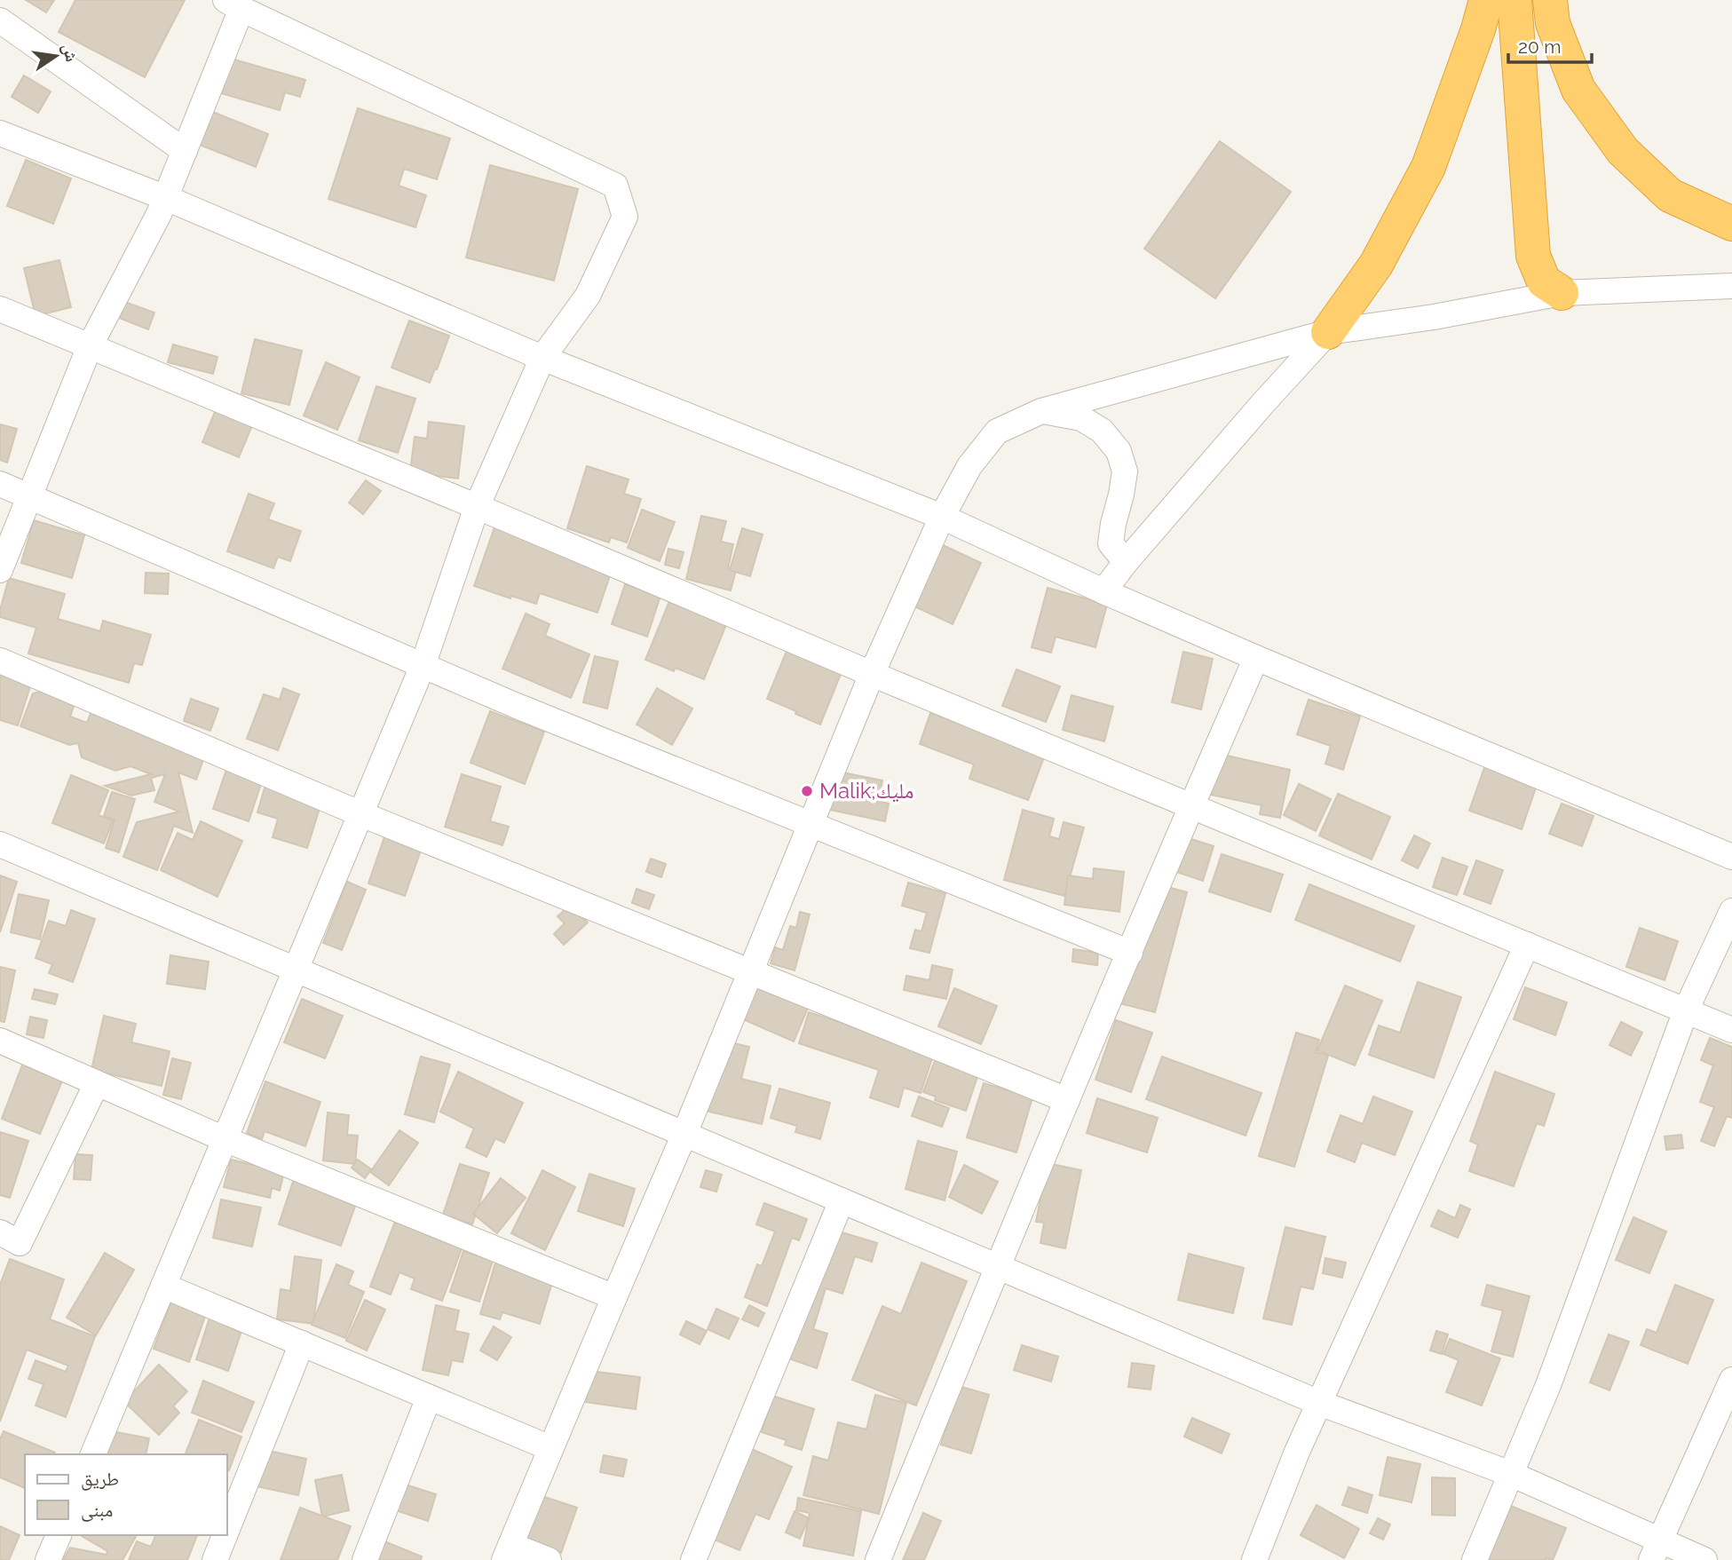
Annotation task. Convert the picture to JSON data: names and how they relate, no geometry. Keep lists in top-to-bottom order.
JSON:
{
  "places": ["Malik;مليك"],
  "legend": ["طريق", "مبنى"],
  "scale_bar": "20 m",
  "north": "right"
}
